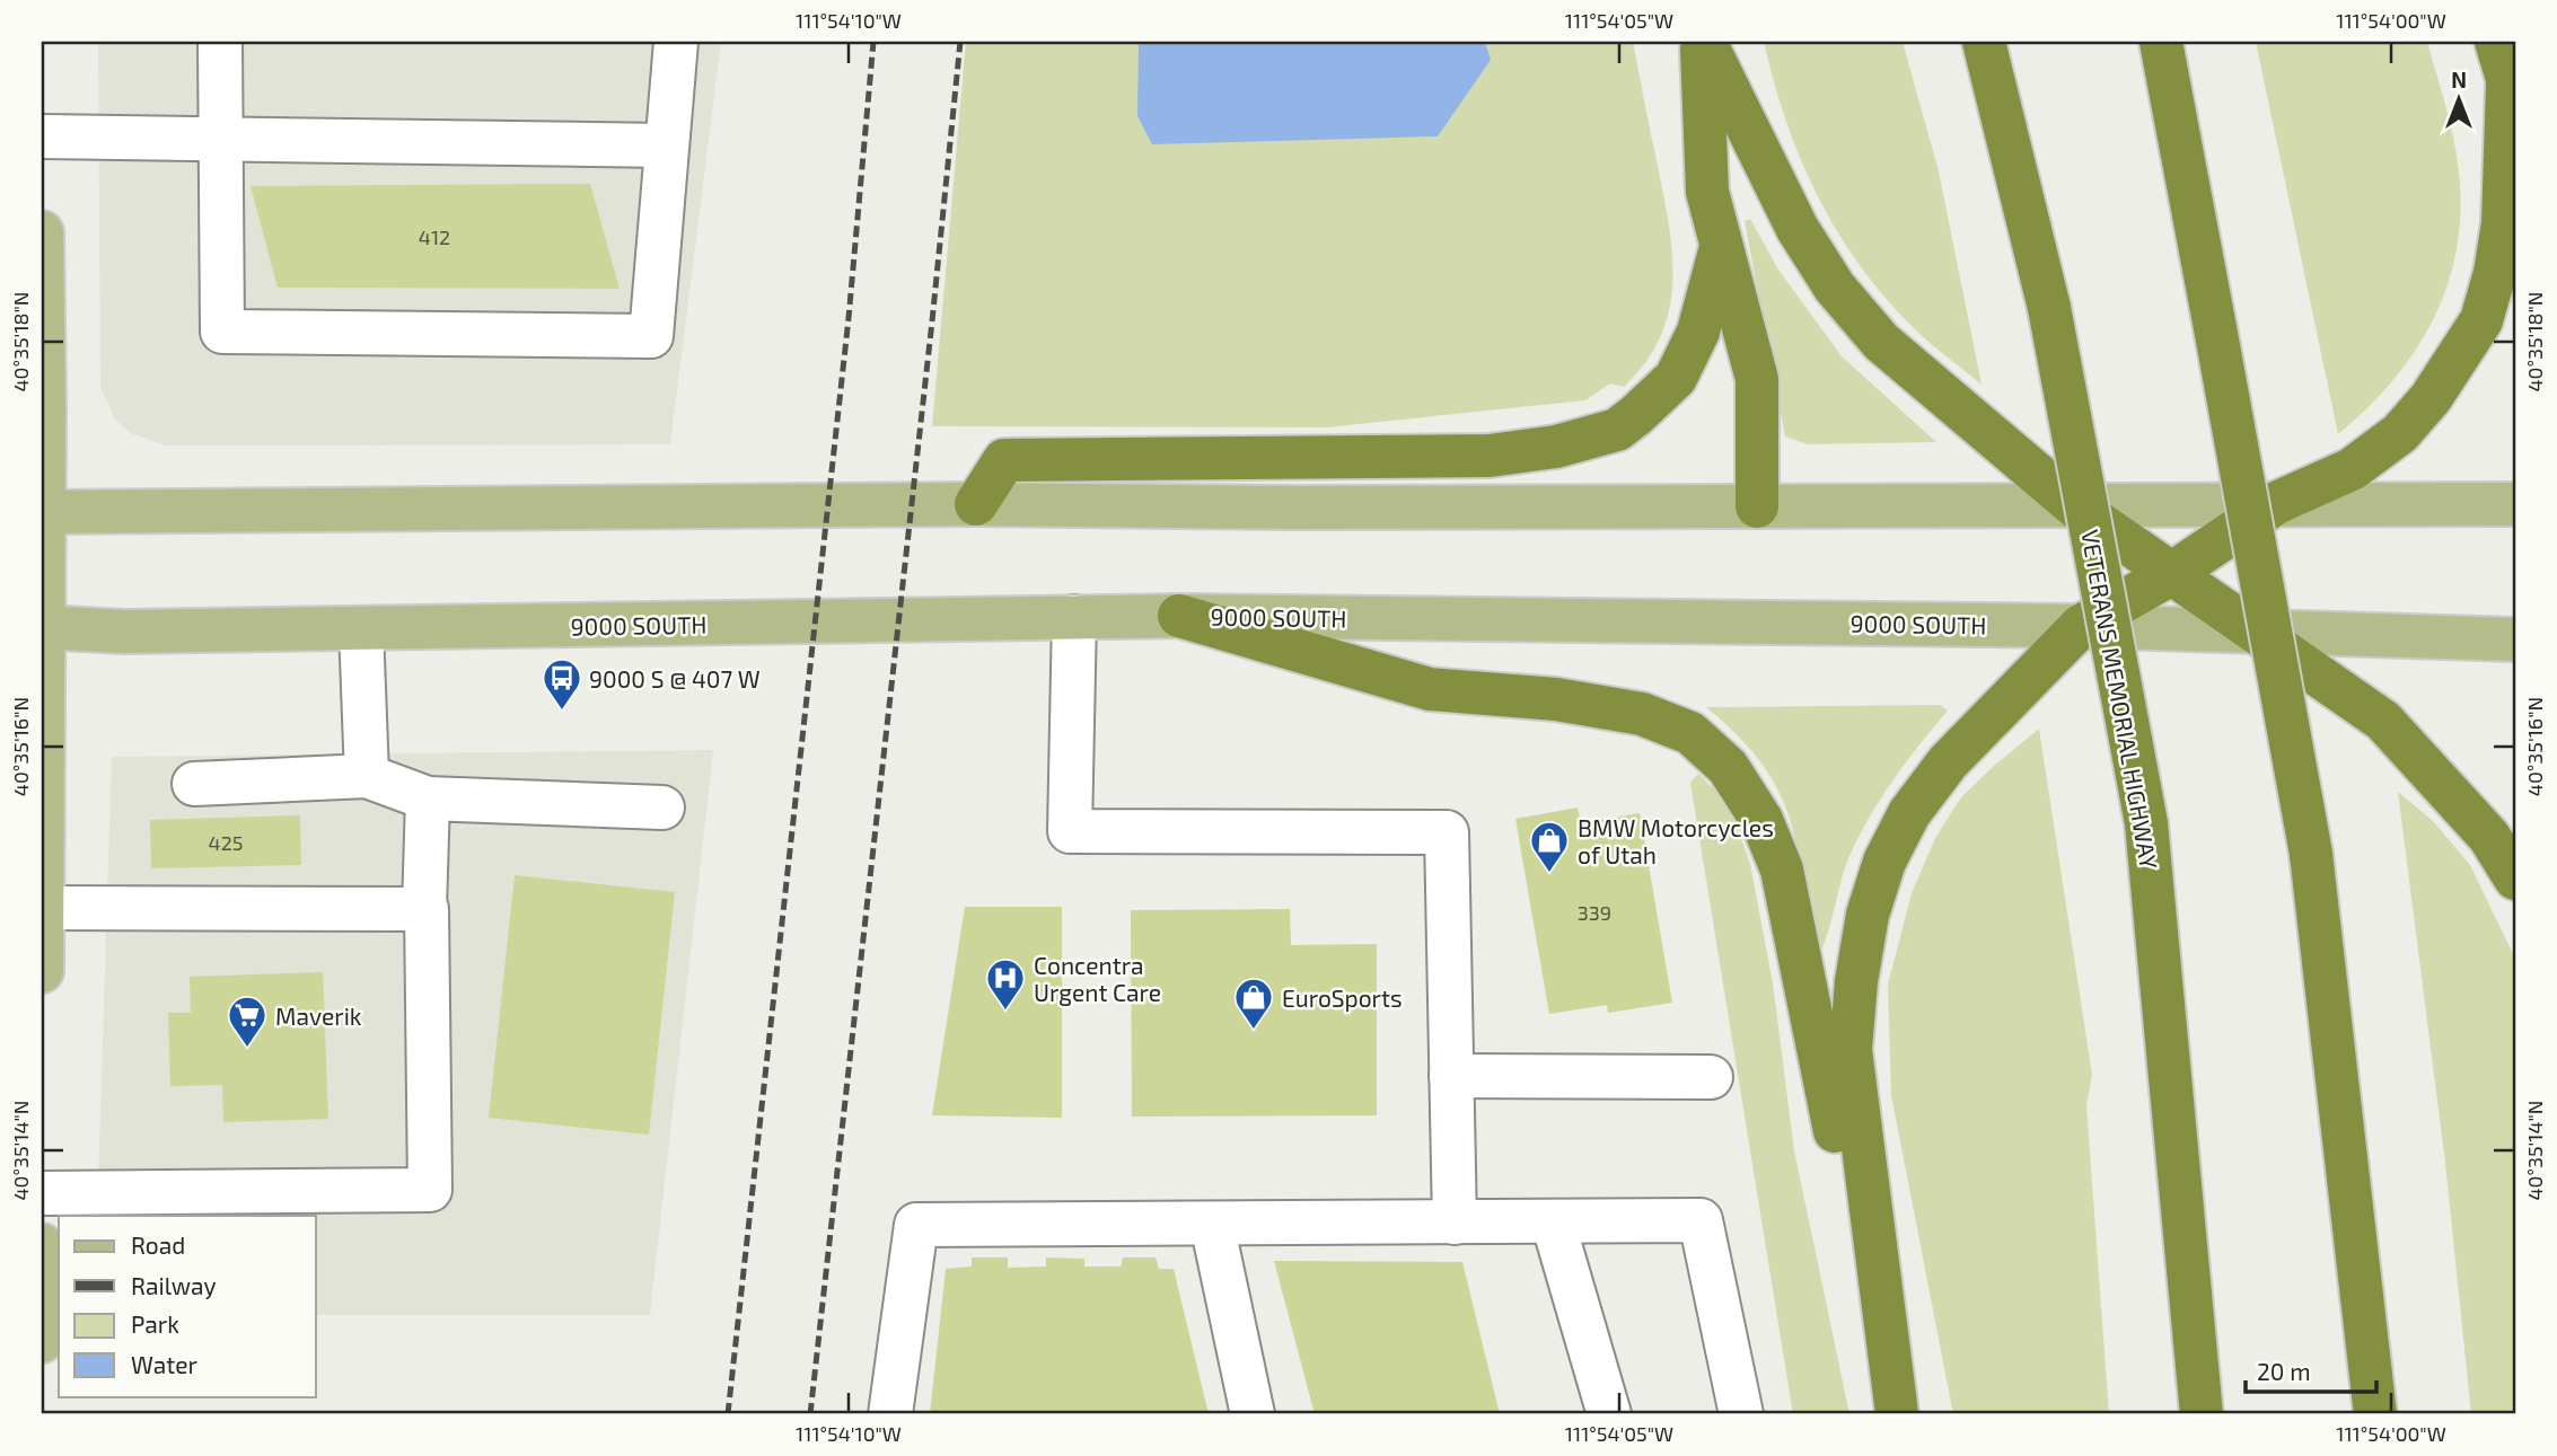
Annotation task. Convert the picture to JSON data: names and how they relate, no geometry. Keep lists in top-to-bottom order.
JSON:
{
  "streets": {
    "highway": ["VETERANS MEMORIAL HIGHWAY"],
    "main road": ["9000 SOUTH"]
  },
  "places": {
    "bus stop": ["9000 S @ 407 W"],
    "shop": ["BMW Motorcycles of Utah", "EuroSports"],
    "hospital": ["Concentra Urgent Care"],
    "supermarket": ["Maverik"]
  },
  "house_numbers": ["412", "425", "339"],
  "legend": [
    "Road",
    "Railway",
    "Park",
    "Water"
  ],
  "scale_bar": "20 m",
  "north": "top",
  "coordinates": [
    "111°54'10\"W",
    "111°54'05\"W",
    "111°54'00\"W",
    "40°35'18\"N",
    "40°35'16\"N",
    "40°35'14\"N"
  ]
}
